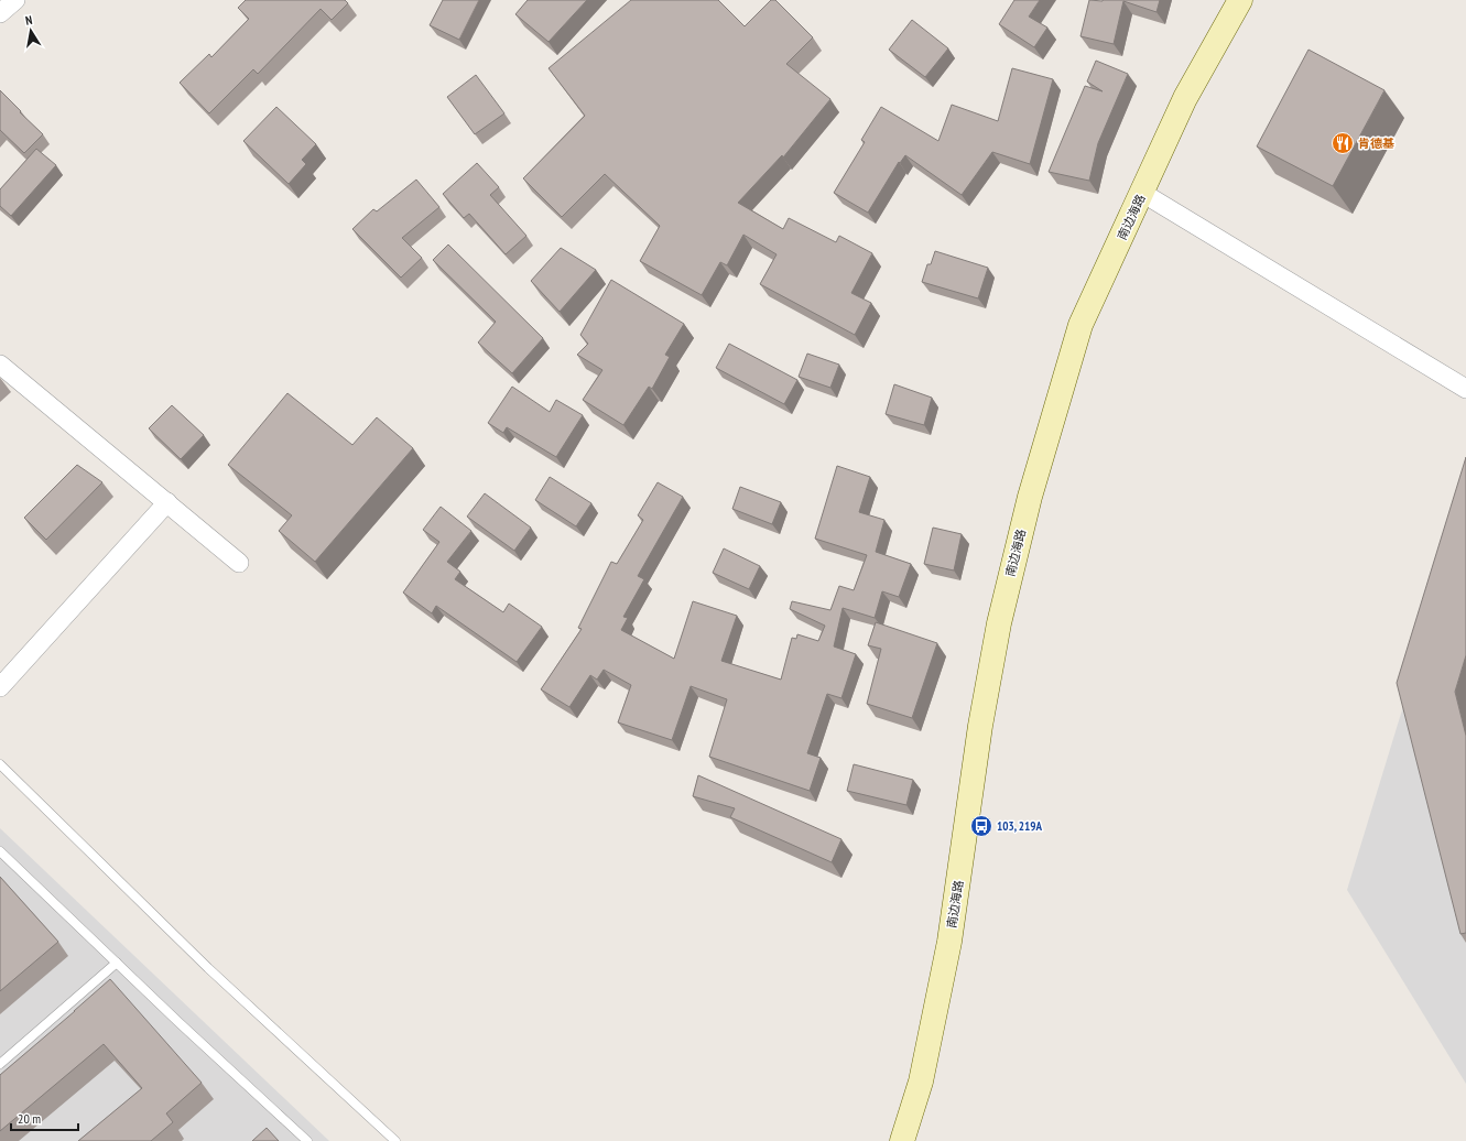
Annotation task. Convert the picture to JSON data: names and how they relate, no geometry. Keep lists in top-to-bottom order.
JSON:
{
  "streets": {
    "main road": ["南边海路"]
  },
  "places": {
    "restaurant": ["肯德基"],
    "bus stop": ["103, 219A"]
  },
  "scale_bar": "20 m",
  "north": "top"
}
